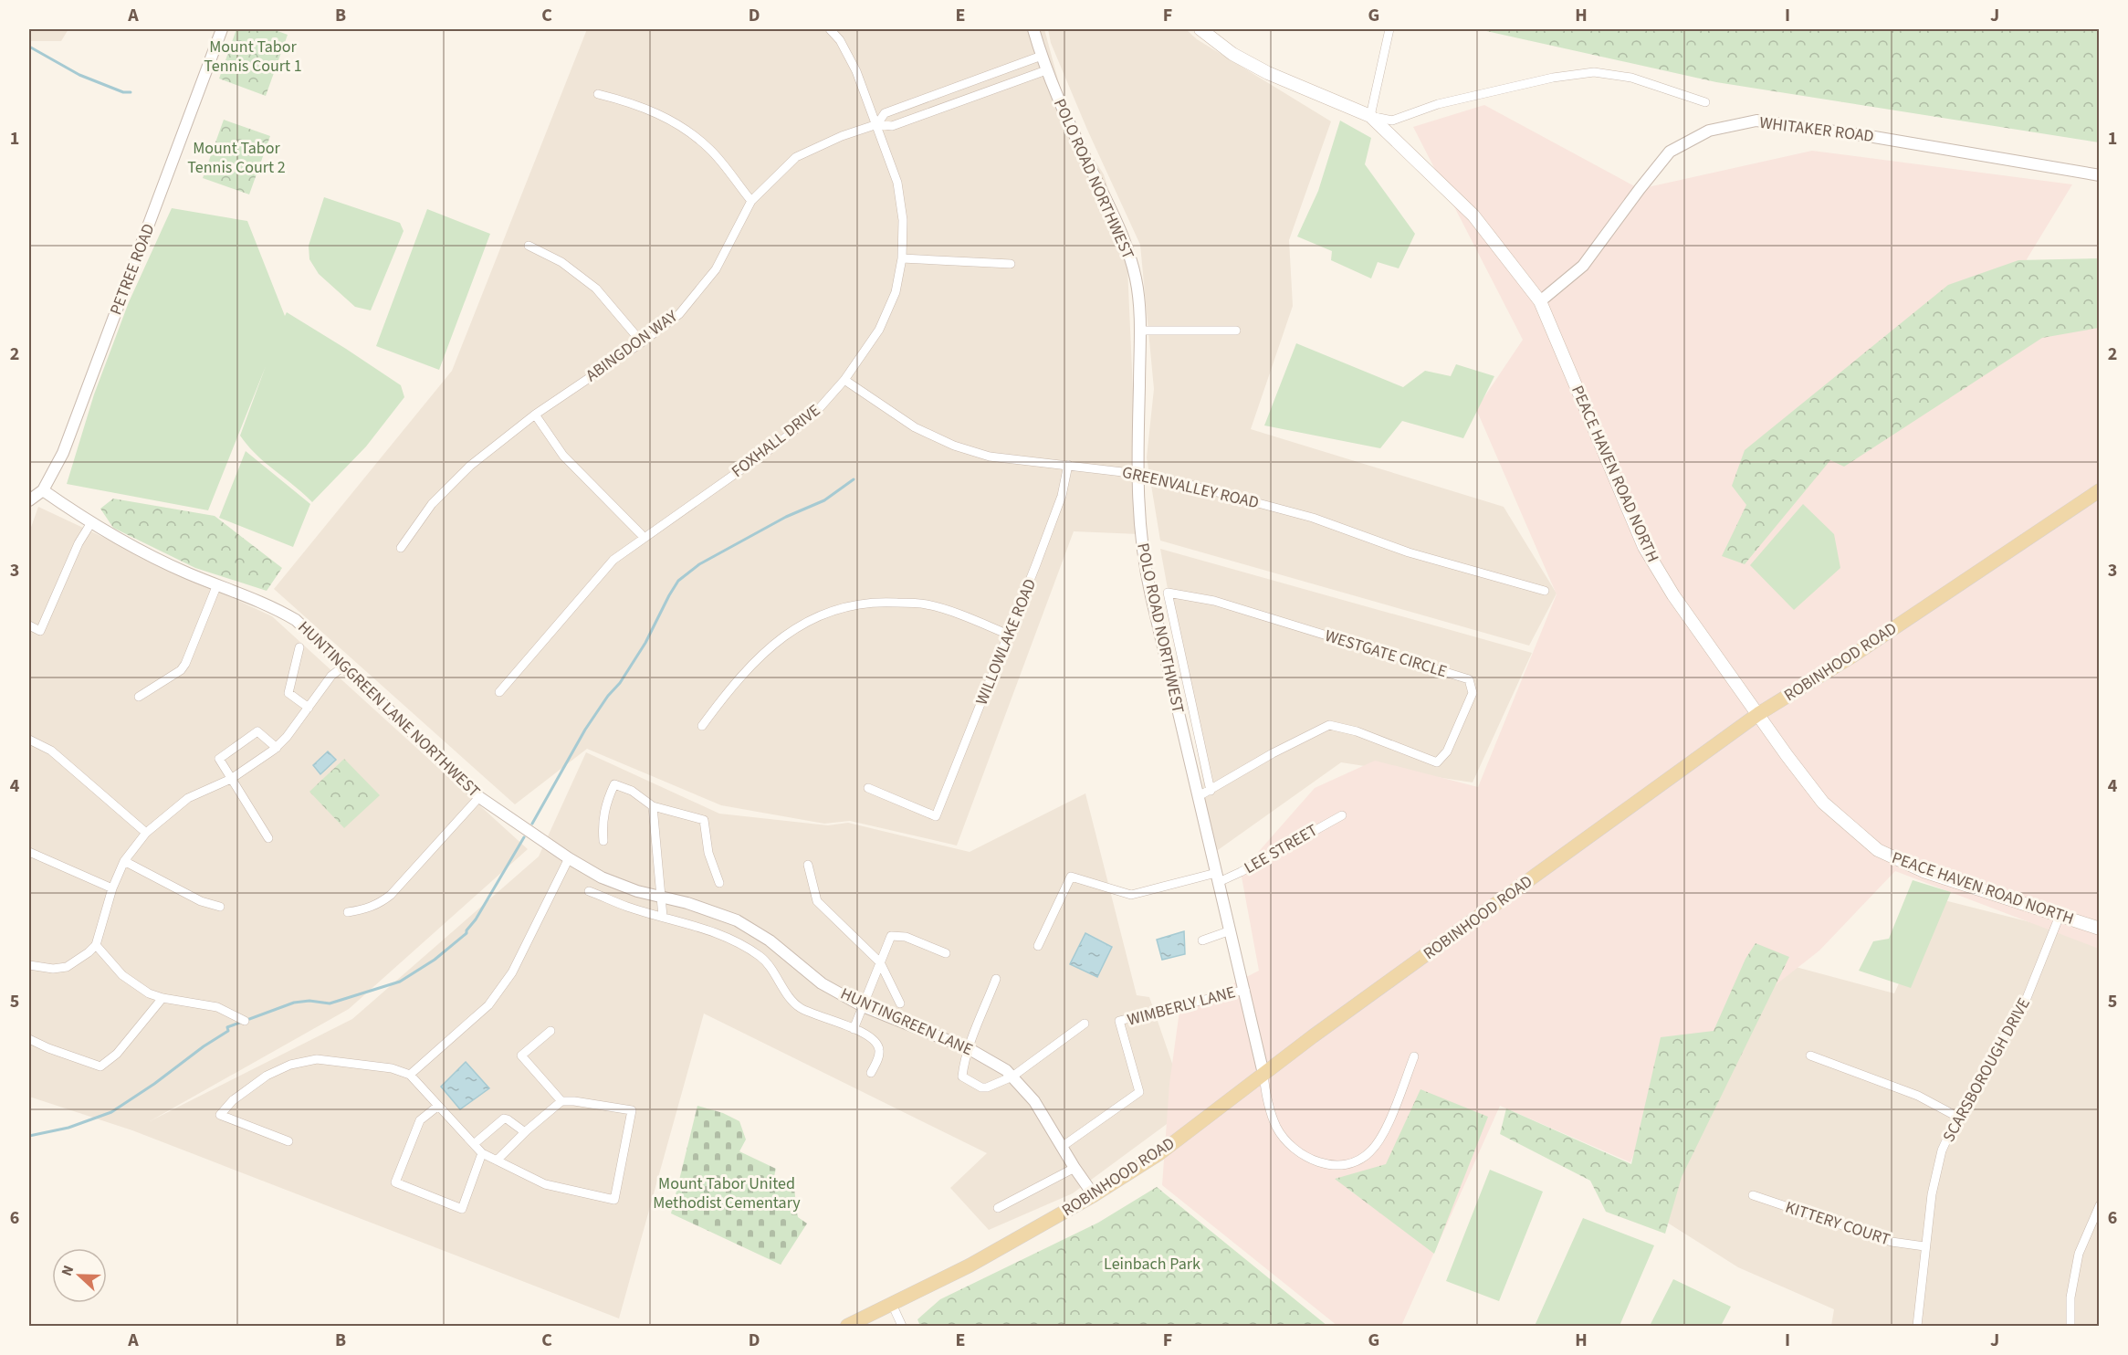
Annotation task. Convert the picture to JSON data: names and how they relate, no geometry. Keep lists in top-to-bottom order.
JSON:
{
  "streets": {
    "main road": ["PEACE HAVEN ROAD NORTH", "ROBINHOOD ROAD"],
    "street": [
      "WHITAKER ROAD",
      "POLO ROAD NORTHWEST",
      "PETREE ROAD",
      "ABINGDON WAY",
      "FOXHALL DRIVE",
      "GREENVALLEY ROAD",
      "WILLOWLAKE ROAD",
      "WESTGATE CIRCLE",
      "HUNTINGGREEN LANE NORTHWEST",
      "LEE STREET",
      "WIMBERLY LANE",
      "HUNTINGREEN LANE",
      "SCARSBOROUGH DRIVE",
      "KITTERY COURT"
    ]
  },
  "crossings": [
    ["WHITAKER ROAD", "PEACE HAVEN ROAD NORTH"],
    ["POLO ROAD NORTHWEST", "ABINGDON WAY"],
    ["POLO ROAD NORTHWEST", "GREENVALLEY ROAD"],
    ["POLO ROAD NORTHWEST", "WESTGATE CIRCLE"],
    ["POLO ROAD NORTHWEST", "ROBINHOOD ROAD"],
    ["POLO ROAD NORTHWEST", "LEE STREET"],
    ["POLO ROAD NORTHWEST", "WIMBERLY LANE"],
    ["PETREE ROAD", "HUNTINGGREEN LANE NORTHWEST"],
    ["ABINGDON WAY", "FOXHALL DRIVE"],
    ["FOXHALL DRIVE", "GREENVALLEY ROAD"],
    ["PEACE HAVEN ROAD NORTH", "ROBINHOOD ROAD"],
    ["PEACE HAVEN ROAD NORTH", "SCARSBOROUGH DRIVE"],
    ["GREENVALLEY ROAD", "WILLOWLAKE ROAD"],
    ["ROBINHOOD ROAD", "HUNTINGREEN LANE"],
    ["HUNTINGGREEN LANE NORTHWEST", "HUNTINGREEN LANE"],
    ["WIMBERLY LANE", "HUNTINGREEN LANE"],
    ["SCARSBOROUGH DRIVE", "KITTERY COURT"]
  ],
  "parks": [
    "Mount Tabor Tennis Court 1",
    "Mount Tabor Tennis Court 2",
    "Mount Tabor United Methodist Cementary",
    "Leinbach Park"
  ],
  "north": "left",
  "grid": {
    "columns": [
      "A",
      "B",
      "C",
      "D",
      "E",
      "F",
      "G",
      "H",
      "I",
      "J"
    ],
    "rows": [
      "1",
      "2",
      "3",
      "4",
      "5",
      "6"
    ]
  }
}
